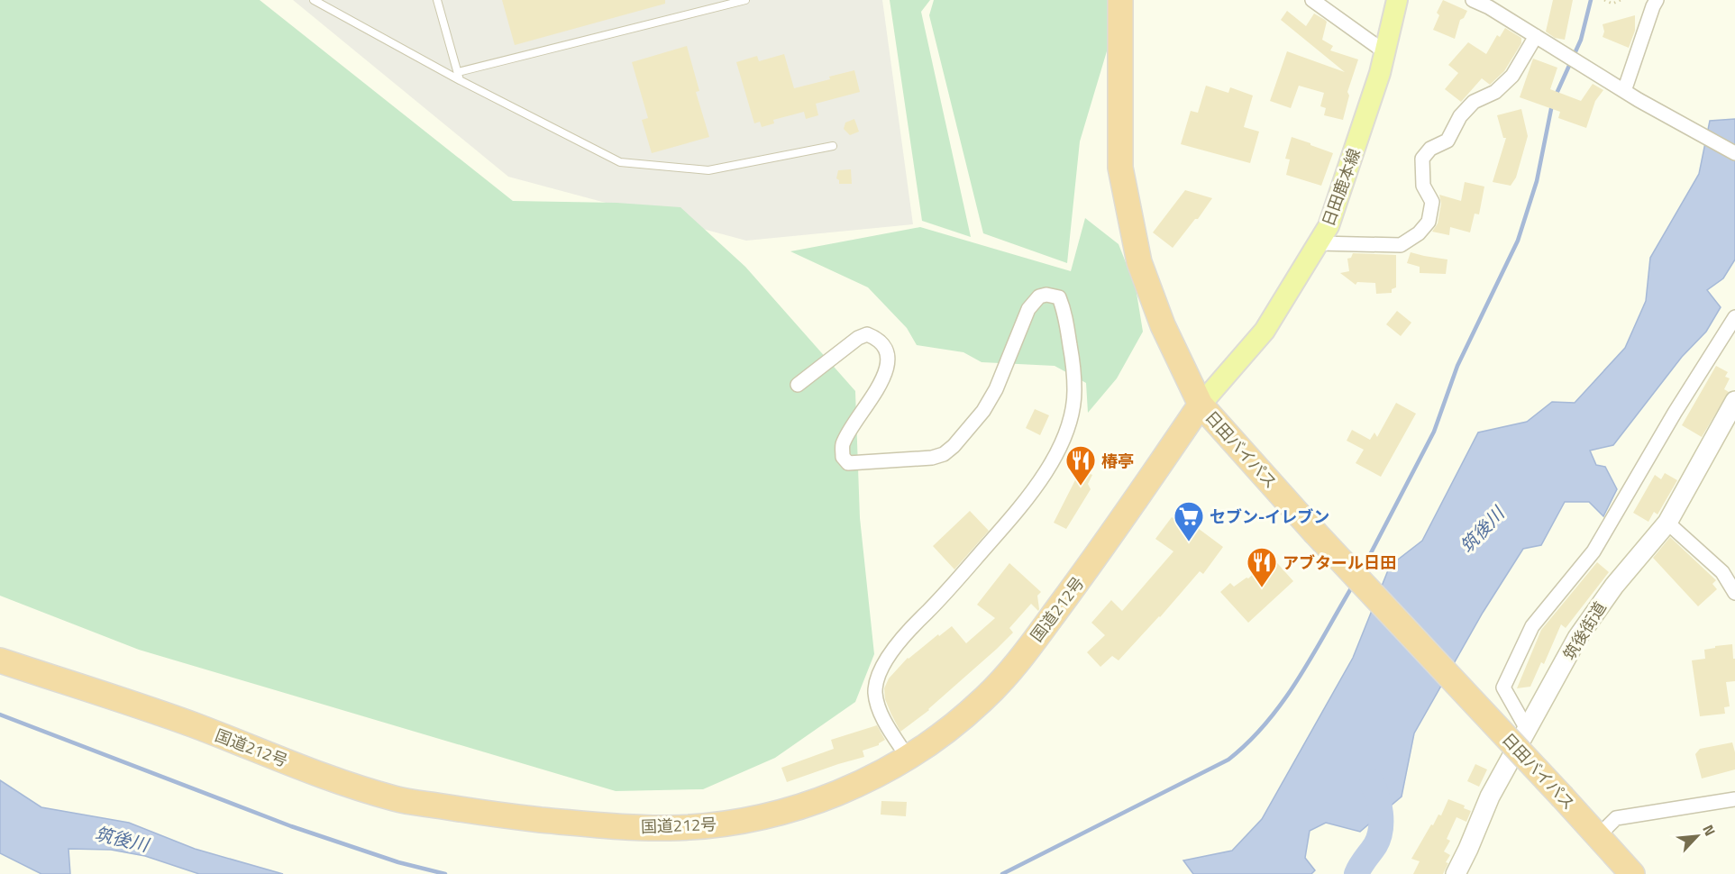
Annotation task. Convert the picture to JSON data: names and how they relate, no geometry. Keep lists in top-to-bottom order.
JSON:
{
  "streets": {
    "highway": ["日田バイパス", "国道212号"],
    "main road": ["日田鹿本線"],
    "street": ["筑後街道"]
  },
  "crossings": [
    ["日田鹿本線", "日田バイパス"],
    ["日田鹿本線", "国道212号"],
    ["日田バイパス", "国道212号"]
  ],
  "water": ["筑後川"],
  "places": {
    "restaurant": ["椿亭", "アブタール日田"],
    "supermarket": ["セブン-イレブン"]
  },
  "north": "top right"
}
